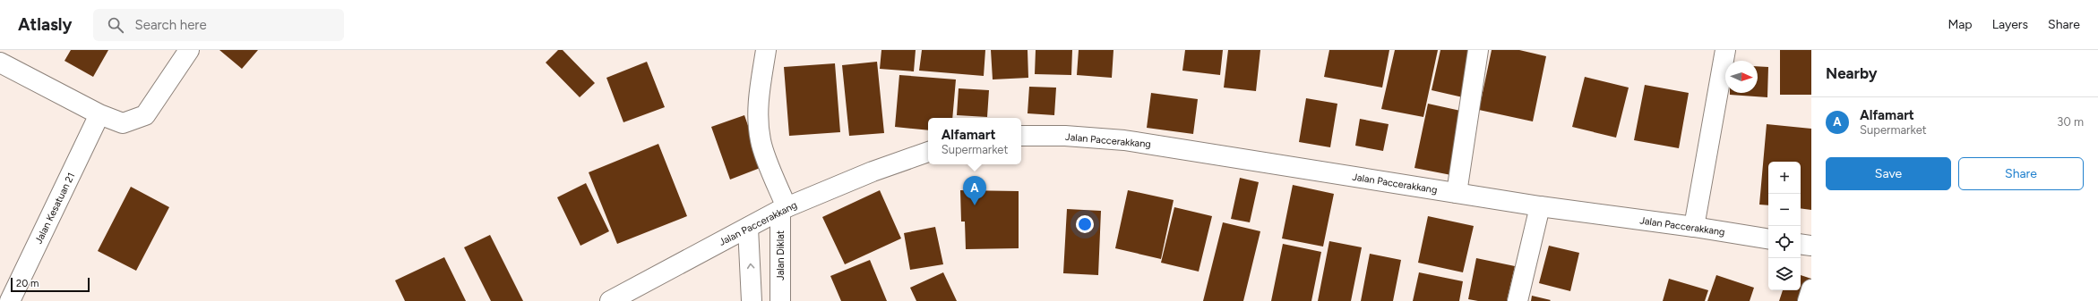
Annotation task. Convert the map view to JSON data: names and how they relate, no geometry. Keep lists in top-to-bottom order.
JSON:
{
  "streets": {
    "street": ["Jalan Paccerakkang", "Jalan Kesatuan 21", "Jalan Diklat"]
  },
  "crossings": [
    ["Jalan Paccerakkang", "Jalan Diklat"]
  ],
  "scale_bar": "20 m",
  "north": "right",
  "page": {
    "header": "Atlasly",
    "search": "Search here",
    "nav": ["Map", "Layers", "Share"],
    "heading": "Nearby",
    "list": [
      {
        "mark": "A",
        "name": "Alfamart",
        "note": "Supermarket",
        "value": "30 m"
      }
    ],
    "popup": ["Alfamart", "Supermarket"],
    "buttons": ["Save", "Share"],
    "map_buttons": ["+", "−"],
    "pins": "A",
    "scale": "20 m"
  }
}
